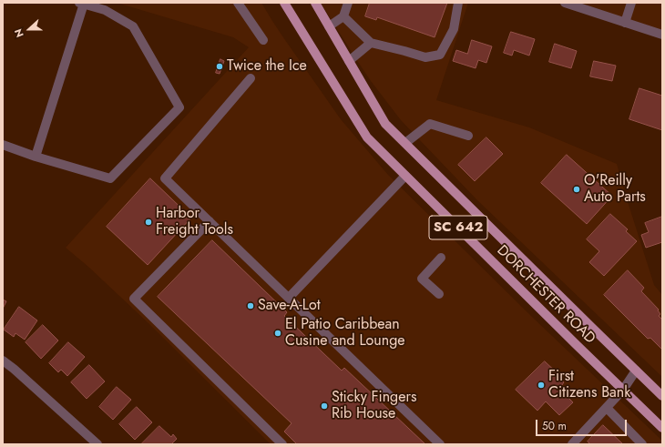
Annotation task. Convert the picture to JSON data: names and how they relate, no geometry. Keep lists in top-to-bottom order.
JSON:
{
  "streets": {
    "main road": ["SC 642", "DORCHESTER ROAD"]
  },
  "places": [
    "Twice the Ice",
    "O'Reilly Auto Parts",
    "Harbor Freight Tools",
    "Save-A-Lot",
    "El Patio Caribbean Cusine and Lounge",
    "First Citizens Bank",
    "Sticky Fingers Rib House"
  ],
  "scale_bar": "50 m",
  "north": "left"
}
